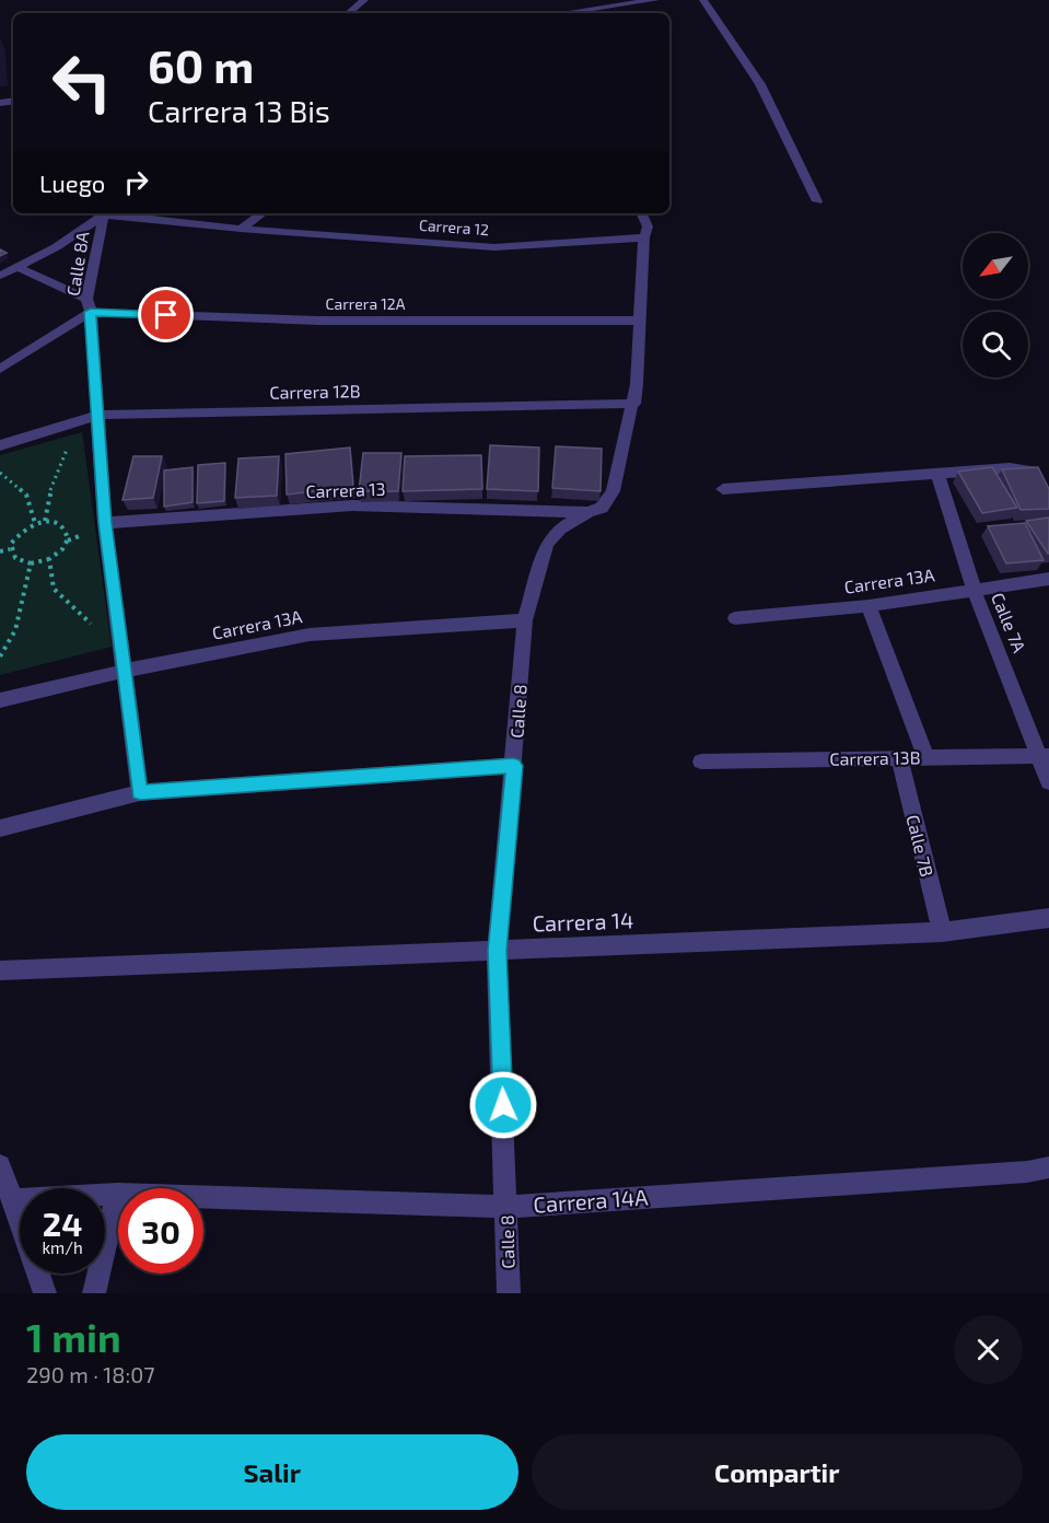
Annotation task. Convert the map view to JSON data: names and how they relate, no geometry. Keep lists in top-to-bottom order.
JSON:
{
  "streets": {
    "street": [
      "Carrera 12",
      "Calle 8A",
      "Carrera 12A",
      "Carrera 12B",
      "Carrera 13",
      "Carrera 13A",
      "Calle 7A",
      "Calle 8",
      "Carrera 13B",
      "Calle 7B",
      "Carrera 14",
      "Carrera 14A"
    ]
  },
  "crossings": [
    ["Carrera 12", "Calle 8"],
    ["Calle 8A", "Carrera 12A"],
    ["Calle 8A", "Carrera 12B"],
    ["Calle 8A", "Carrera 13"],
    ["Calle 8A", "Carrera 13A"],
    ["Carrera 12A", "Calle 8"],
    ["Carrera 12B", "Calle 8"],
    ["Carrera 13", "Calle 8"],
    ["Carrera 13A", "Calle 7A"],
    ["Carrera 13A", "Calle 8"],
    ["Calle 7A", "Carrera 13B"],
    ["Calle 8", "Carrera 14"],
    ["Calle 8", "Carrera 14A"],
    ["Carrera 13B", "Calle 7B"],
    ["Calle 7B", "Carrera 14"]
  ],
  "north": "bottom left",
  "page": {
    "turn": ["60 m", "Carrera 13 Bis"],
    "then": "Luego",
    "speed": "24 km/h",
    "limit": "30",
    "heading": ["1 min", "290 m · 18:07"],
    "buttons": ["Salir", "Compartir"]
  }
}
